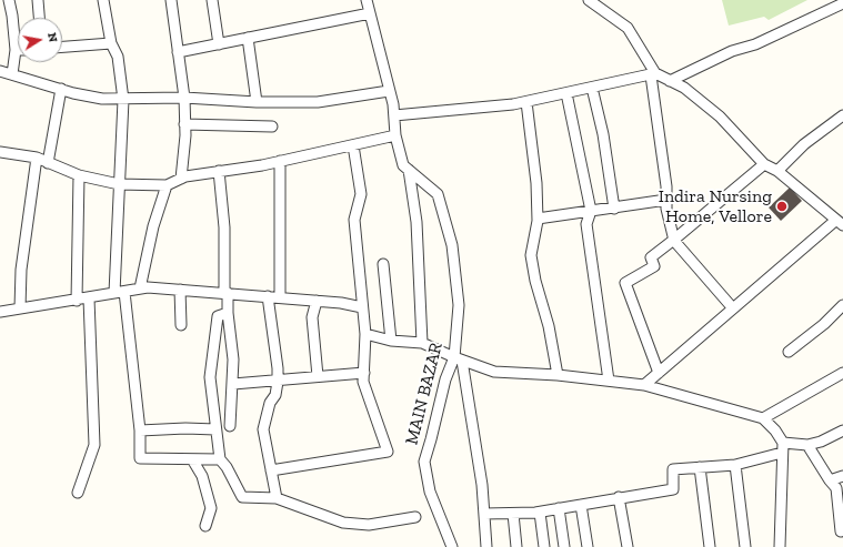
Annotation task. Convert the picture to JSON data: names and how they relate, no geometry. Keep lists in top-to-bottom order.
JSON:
{
  "streets": {
    "street": ["MAIN BAZAR"]
  },
  "places": ["Indira Nursing Home, Vellore"],
  "north": "right"
}
